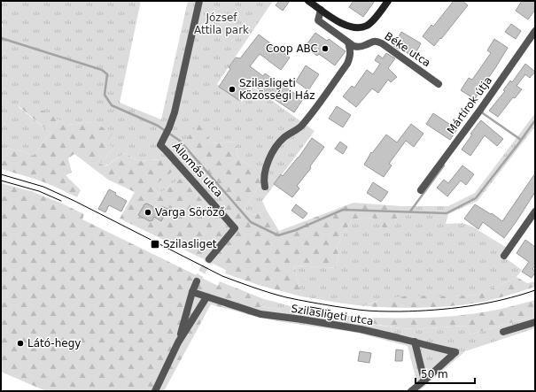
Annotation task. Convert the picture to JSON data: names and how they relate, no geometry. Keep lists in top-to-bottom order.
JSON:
{
  "streets": {
    "street": [
      "Béke utca",
      "Mártírok útja",
      "Állomás utca",
      "Szilasligeti utca"
    ]
  },
  "parks": ["József Attila park"],
  "places": {
    "other": [
      "Coop ABC",
      "Szilasligeti Közösségi Ház",
      "Varga Söröző",
      "Látó-hegy"
    ],
    "transit": ["Szilasliget"]
  },
  "scale_bar": "50 m"
}
